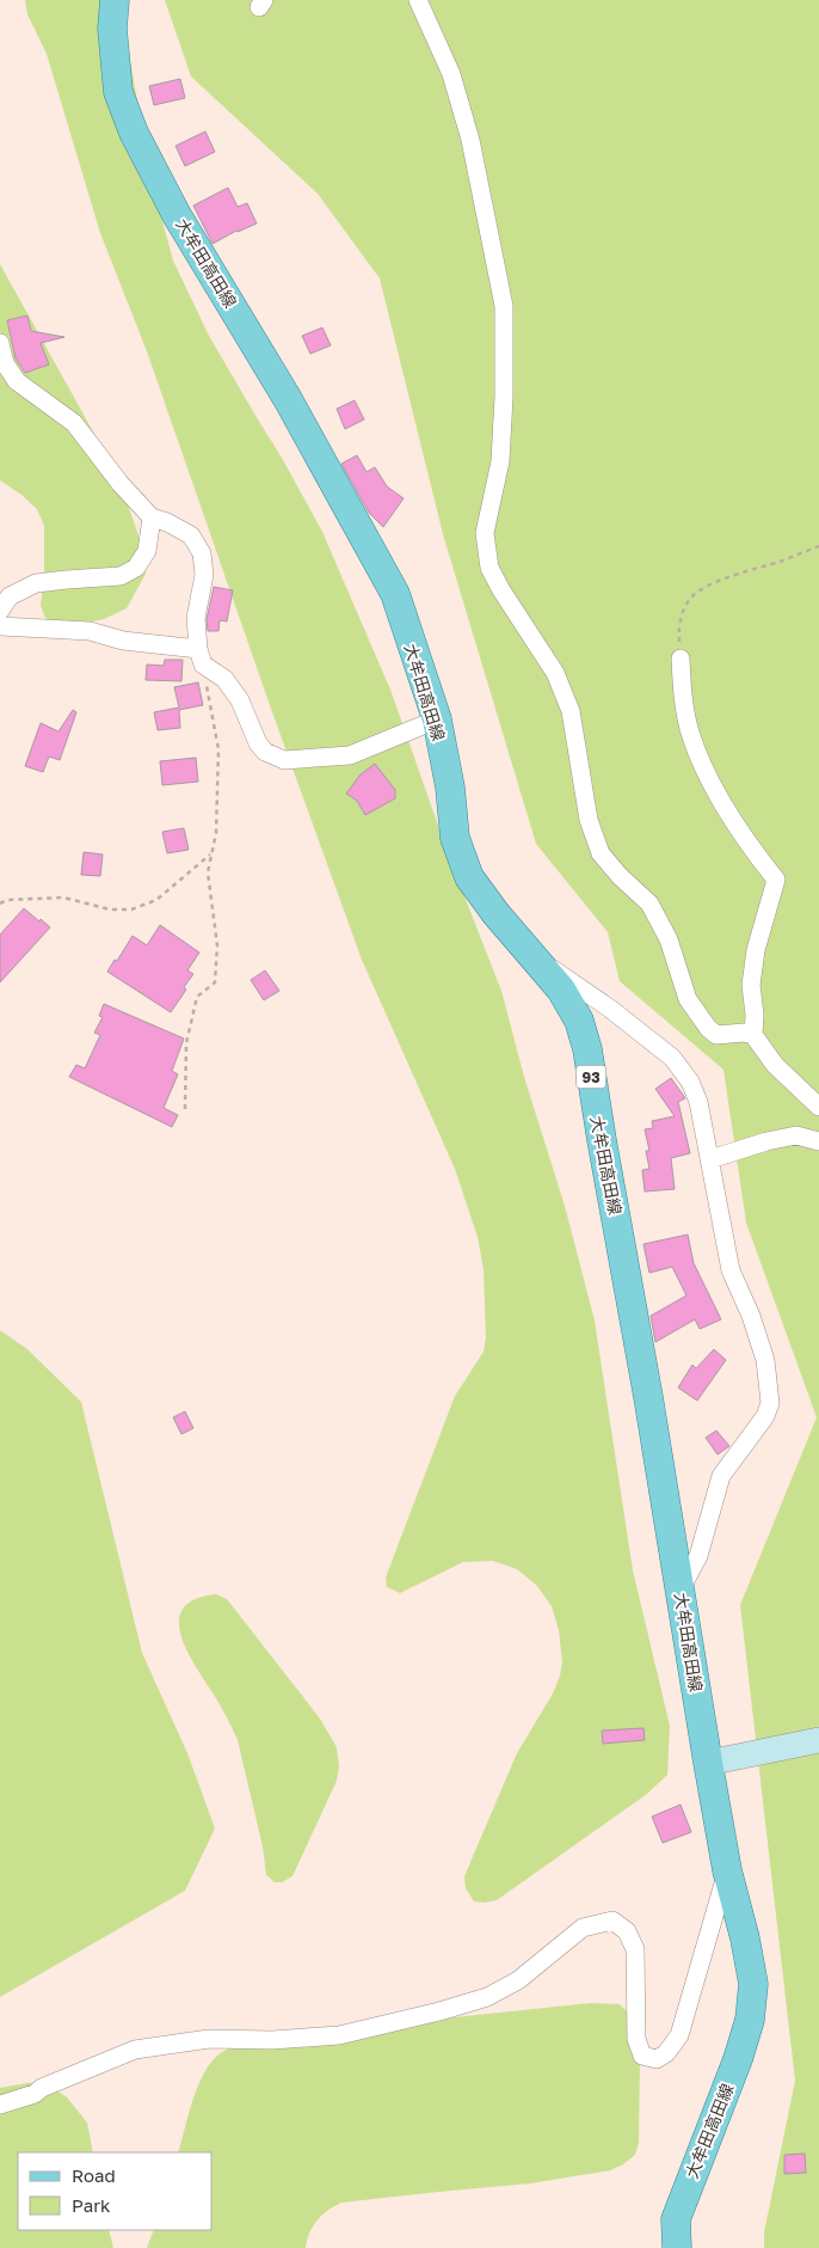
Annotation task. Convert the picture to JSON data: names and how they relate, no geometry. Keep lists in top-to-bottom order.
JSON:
{
  "streets": {
    "main road": ["大牟田高田線", "93"]
  },
  "legend": ["Road", "Park"]
}
